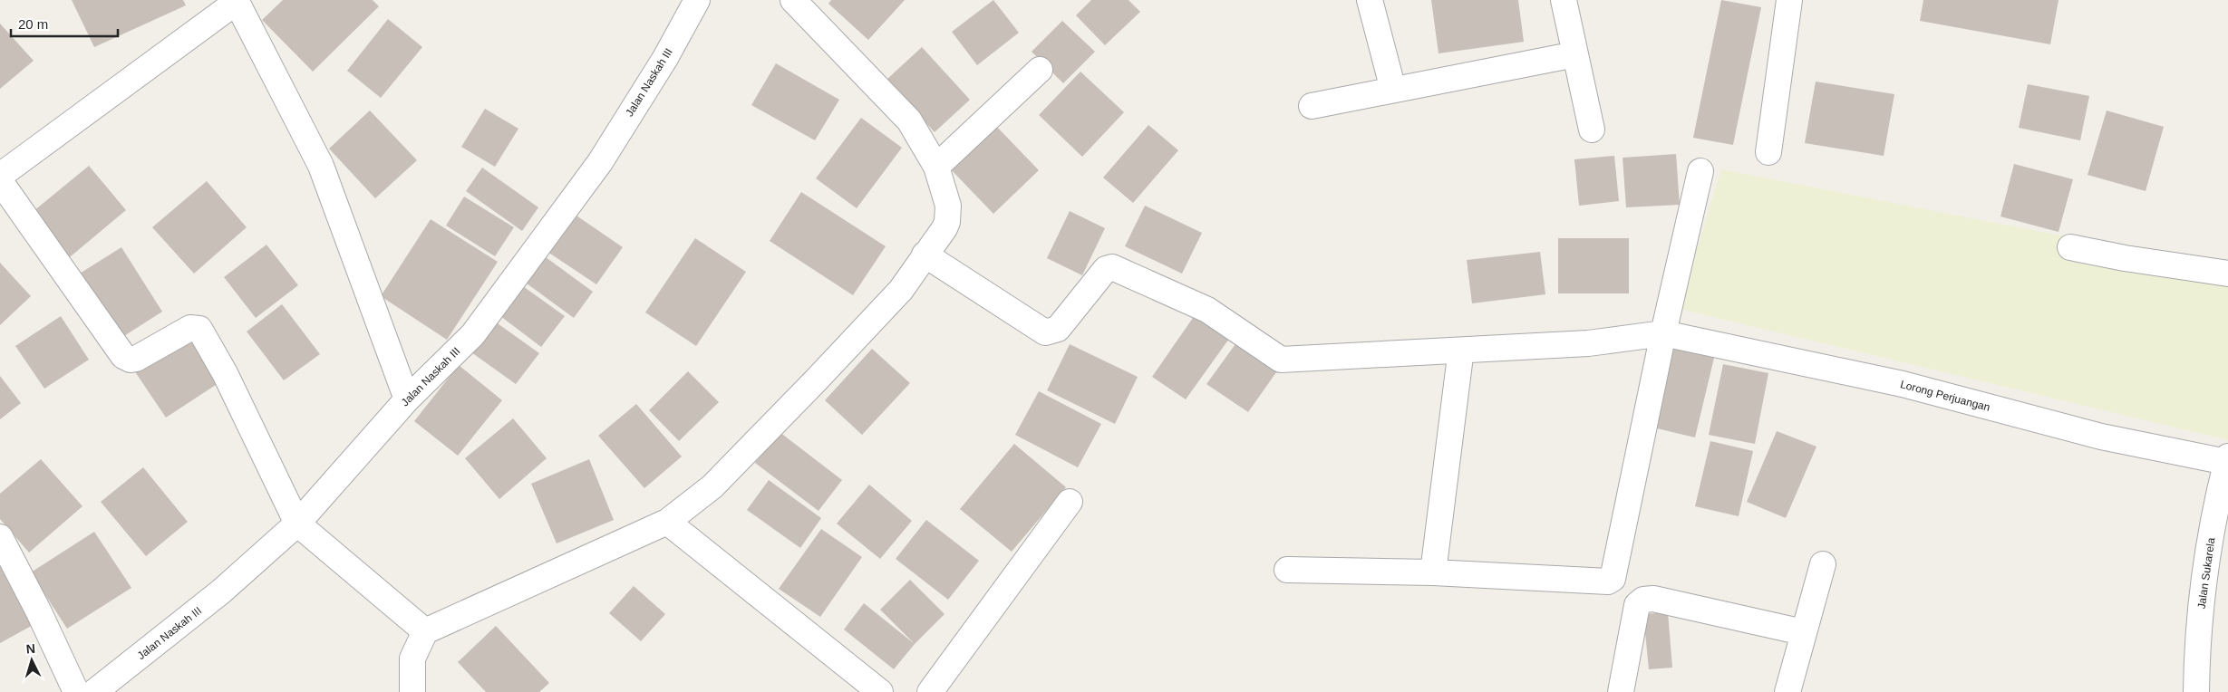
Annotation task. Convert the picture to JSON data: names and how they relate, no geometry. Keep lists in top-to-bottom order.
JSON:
{
  "streets": {
    "street": ["Jalan Naskah III", "Lorong Perjuangan", "Jalan Sukarela"]
  },
  "crossings": [
    ["Lorong Perjuangan", "Jalan Sukarela"]
  ],
  "scale_bar": "20 m",
  "north": "top"
}
